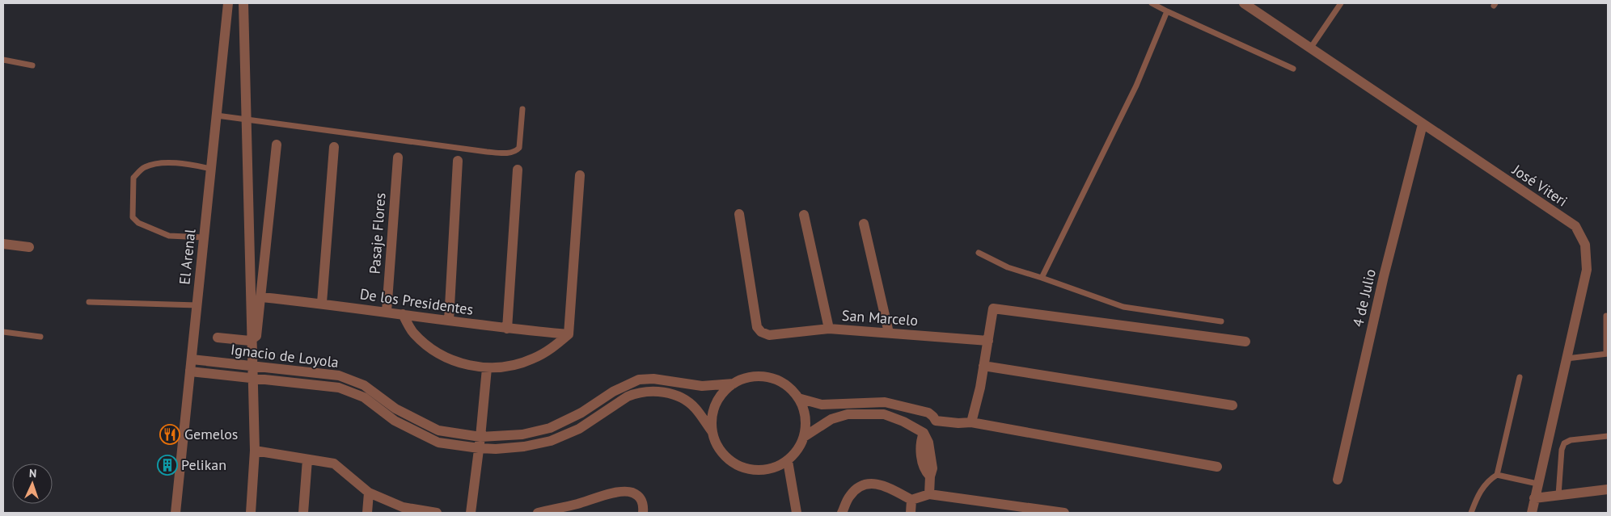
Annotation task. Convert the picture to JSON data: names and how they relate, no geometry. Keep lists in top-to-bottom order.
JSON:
{
  "streets": {
    "street": [
      "José Viteri",
      "Pasaje Flores",
      "El Arenal",
      "4 de Julio",
      "De los Presidentes",
      "San Marcelo",
      "Ignacio de Loyola"
    ]
  },
  "crossings": [
    ["José Viteri", "4 de Julio"],
    ["Pasaje Flores", "De los Presidentes"],
    ["El Arenal", "Ignacio de Loyola"]
  ],
  "places": {
    "restaurant": ["Gemelos"],
    "building": ["Pelikan"]
  },
  "north": "top"
}
